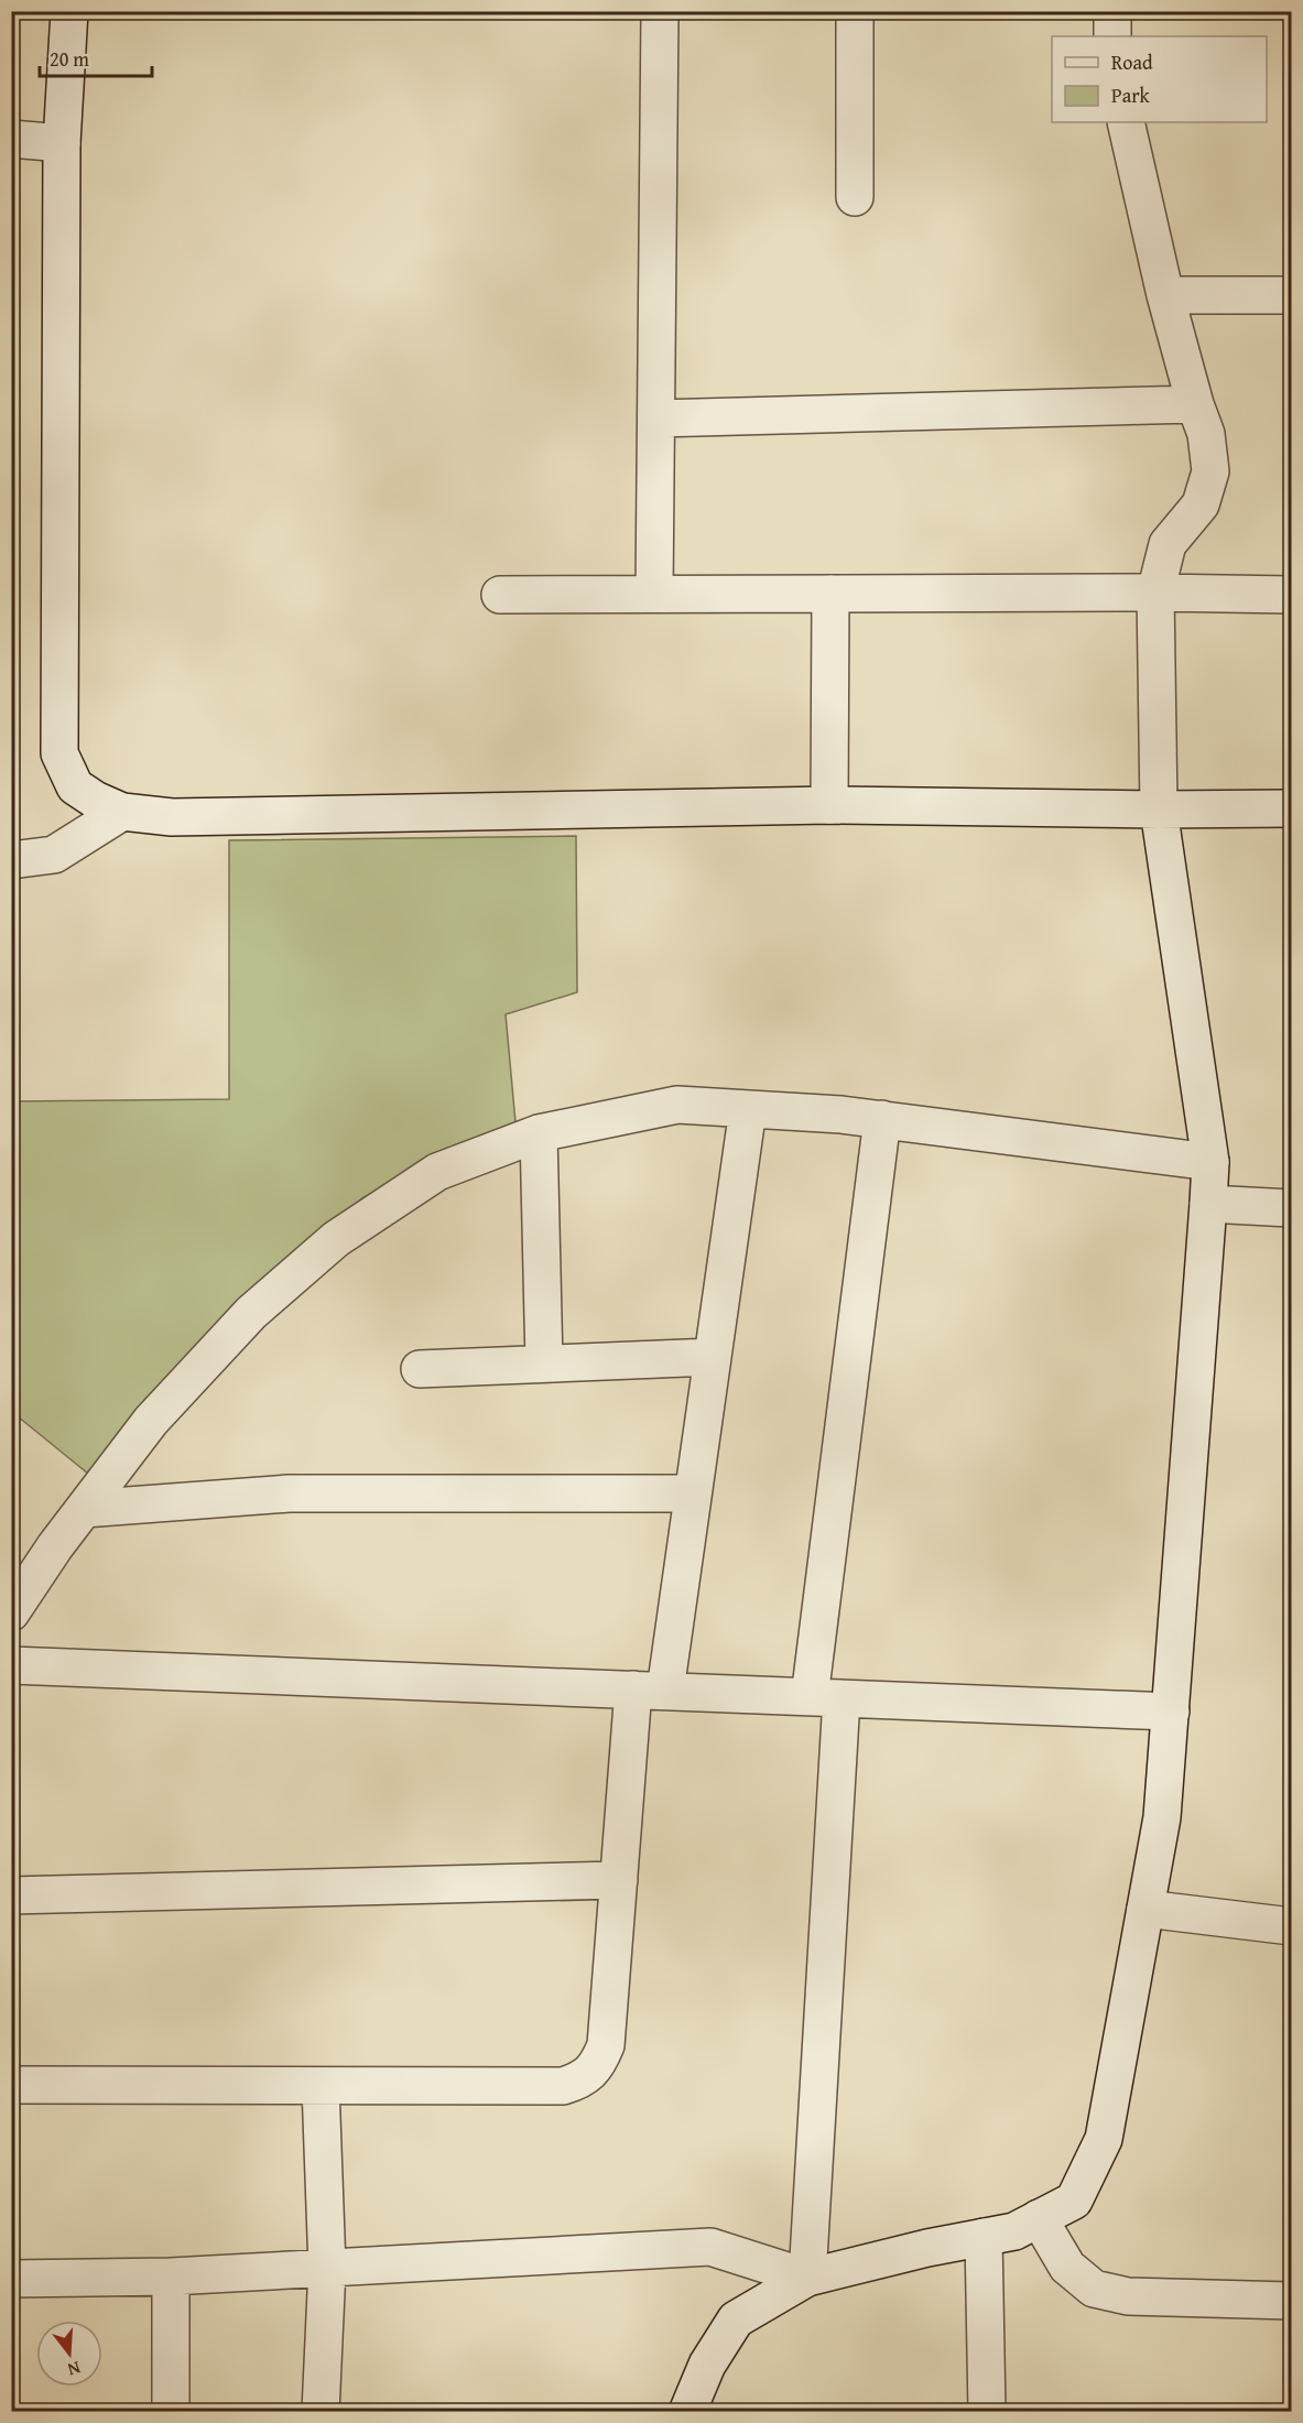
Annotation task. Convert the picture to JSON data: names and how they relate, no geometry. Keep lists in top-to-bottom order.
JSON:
{
  "legend": ["Road", "Park"],
  "scale_bar": "20 m",
  "north": "bottom"
}
